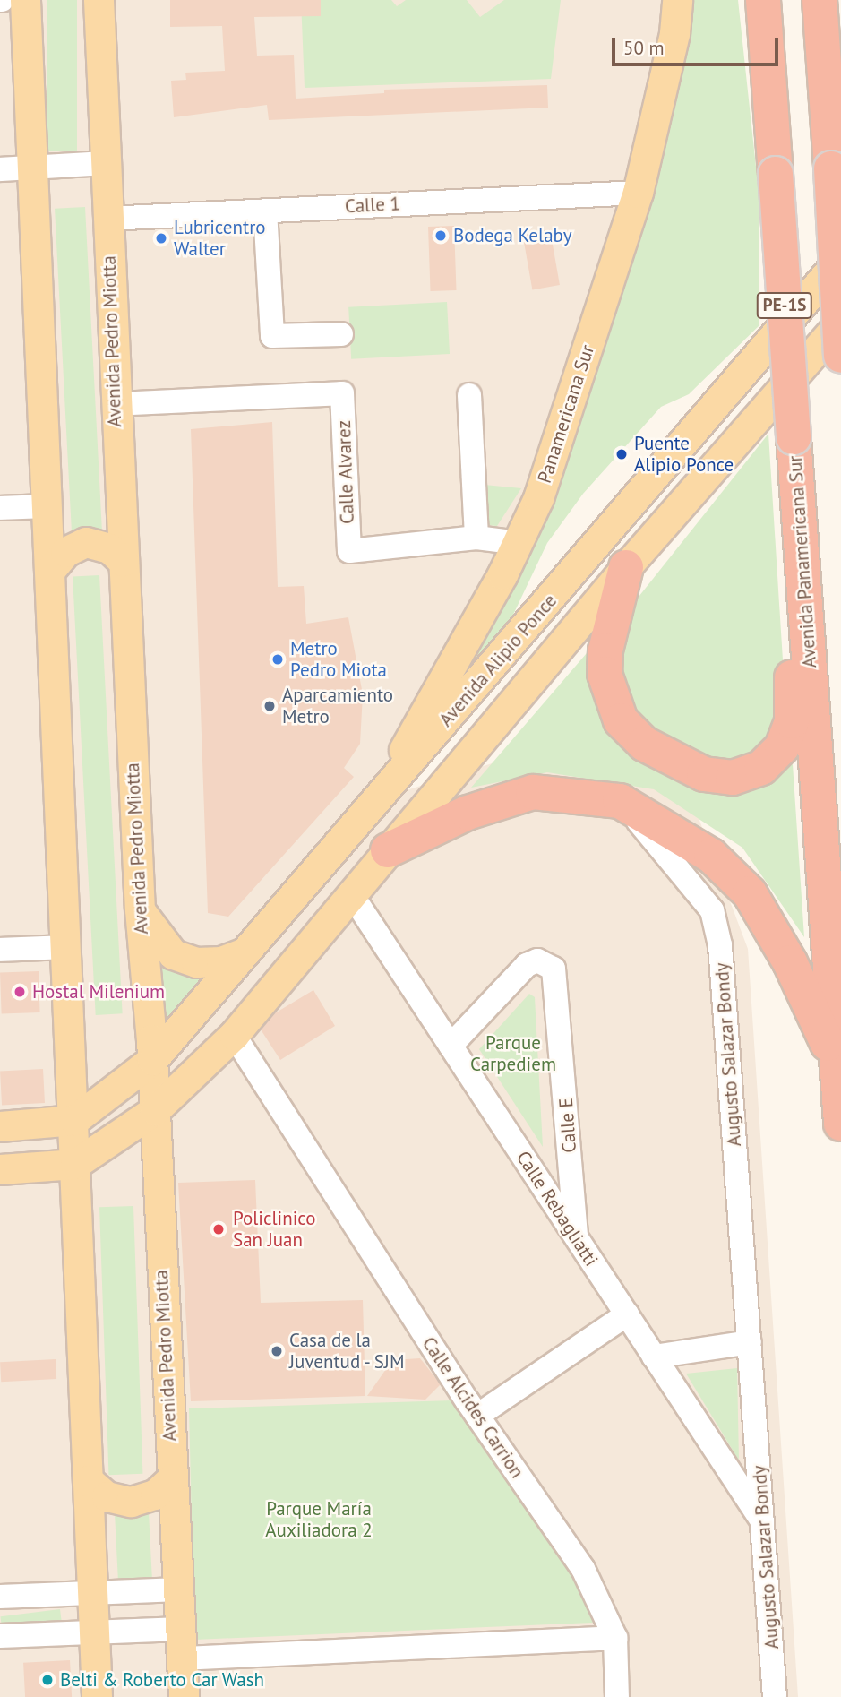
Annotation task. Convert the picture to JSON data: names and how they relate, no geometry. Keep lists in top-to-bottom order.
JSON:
{
  "streets": {
    "highway": ["PE-1S", "Avenida Panamericana Sur"],
    "main road": ["Avenida Pedro Miotta", "Panamericana Sur", "Avenida Alipio Ponce"],
    "street": [
      "Calle 1",
      "Calle Alvarez",
      "Augusto Salazar Bondy",
      "Calle E",
      "Calle Rebagliatti",
      "Calle Alcides Carrion"
    ]
  },
  "crossings": [
    ["Calle 1", "Avenida Pedro Miotta"],
    ["Calle 1", "Panamericana Sur"],
    ["Avenida Pedro Miotta", "Calle Alvarez"],
    ["Avenida Pedro Miotta", "Avenida Alipio Ponce"],
    ["Panamericana Sur", "Avenida Alipio Ponce"],
    ["Avenida Alipio Ponce", "Calle Rebagliatti"],
    ["Avenida Alipio Ponce", "Calle Alcides Carrion"],
    ["Augusto Salazar Bondy", "Calle Rebagliatti"],
    ["Calle E", "Calle Rebagliatti"]
  ],
  "parks": ["Parque Carpediem", "Parque María Auxiliadora 2"],
  "places": [
    "Bodega Kelaby",
    "Lubricentro Walter",
    "Puente Alipio Ponce",
    "Metro Pedro Miota",
    "Aparcamiento Metro",
    "Hostal Milenium",
    "Policlinico San Juan",
    "Casa de la Juventud - SJM",
    "Belti & Roberto Car Wash"
  ],
  "scale_bar": "50 m"
}
